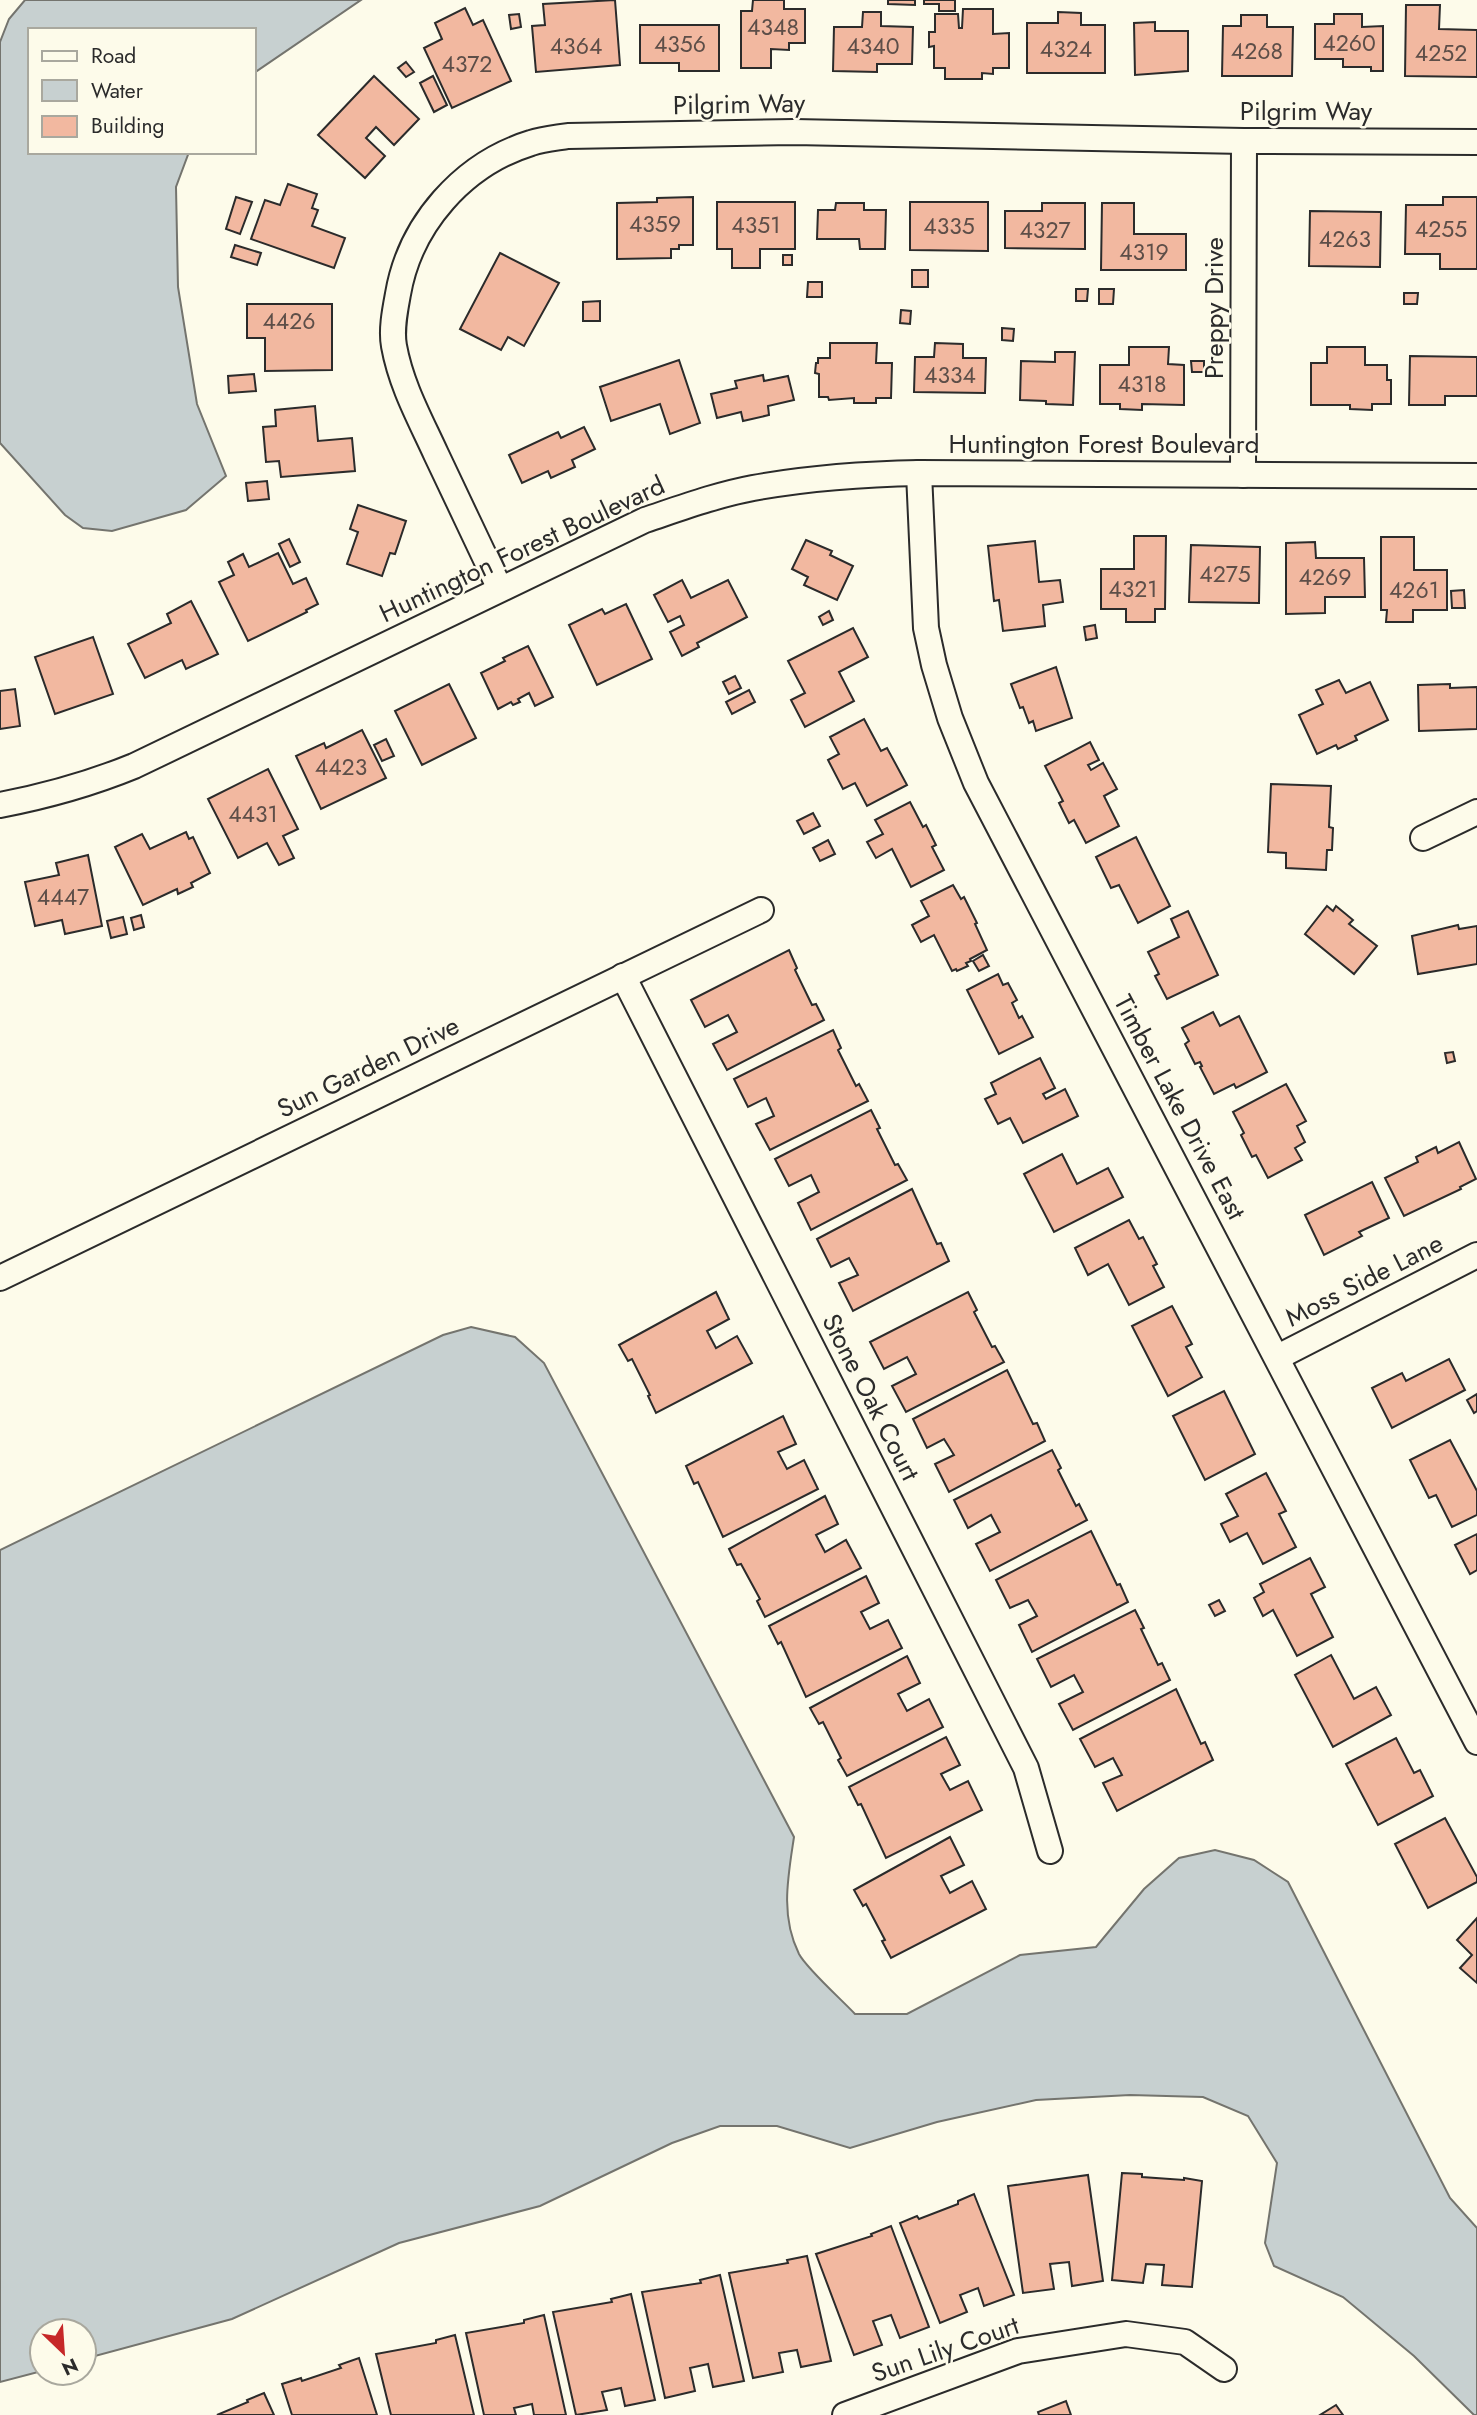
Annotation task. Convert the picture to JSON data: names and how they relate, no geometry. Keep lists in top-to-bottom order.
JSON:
{
  "streets": {
    "street": [
      "Pilgrim Way",
      "Preppy Drive",
      "Huntington Forest Boulevard",
      "Sun Garden Drive",
      "Timber Lake Drive East",
      "Moss Side Lane",
      "Stone Oak Court",
      "Sun Lily Court"
    ]
  },
  "crossings": [
    ["Pilgrim Way", "Preppy Drive"],
    ["Pilgrim Way", "Huntington Forest Boulevard"],
    ["Preppy Drive", "Huntington Forest Boulevard"],
    ["Huntington Forest Boulevard", "Timber Lake Drive East"],
    ["Sun Garden Drive", "Stone Oak Court"],
    ["Timber Lake Drive East", "Moss Side Lane"]
  ],
  "house_numbers": [
    "4348",
    "4260",
    "4356",
    "4364",
    "4340",
    "4324",
    "4268",
    "4252",
    "4372",
    "4359",
    "4351",
    "4335",
    "4255",
    "4327",
    "4263",
    "4319",
    "4426",
    "4334",
    "4318",
    "4275",
    "4269",
    "4321",
    "4261",
    "4423",
    "4431",
    "4447"
  ],
  "legend": ["Road", "Water", "Building"],
  "north": "bottom right"
}
